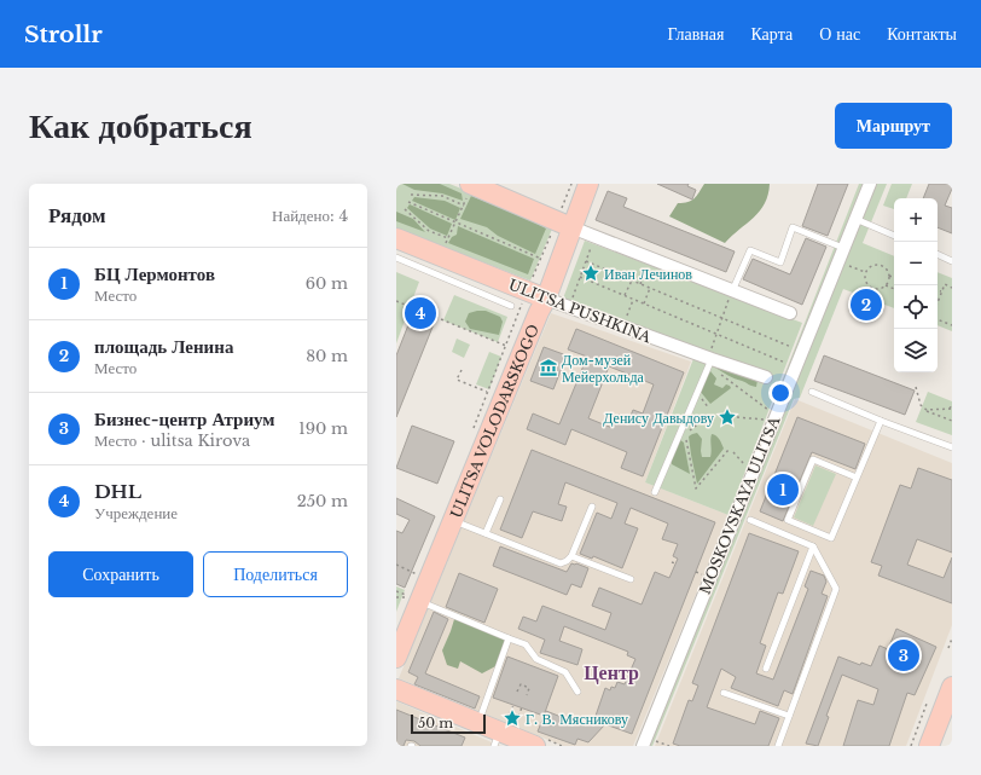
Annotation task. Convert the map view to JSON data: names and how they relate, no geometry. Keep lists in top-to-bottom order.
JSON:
{
  "streets": {
    "main road": ["ULITSA PUSHKINA", "ULITSA VOLODARSKOGO"],
    "street": ["MOSKOVSKAYA ULITSA"]
  },
  "crossings": [
    ["ULITSA PUSHKINA", "ULITSA VOLODARSKOGO"]
  ],
  "districts": ["Центр"],
  "places": {
    "place": ["Иван Лечинов", "Денису Давыдову", "Г. В. Мясникову"],
    "museum": ["Дом-музей Мейерхольда"]
  },
  "scale_bar": "50 m",
  "page": {
    "header": "Strollr",
    "nav": [
      "Главная",
      "Карта",
      "О нас",
      "Контакты"
    ],
    "buttons": [
      "Маршрут",
      ["Сохранить", "Поделиться"]
    ],
    "title": "Как добраться",
    "heading": ["Рядом", "Найдено: 4"],
    "map_buttons": ["+", "−"],
    "list": [
      {
        "mark": "1",
        "name": "БЦ Лермонтов",
        "note": "Место",
        "value": "60 m"
      },
      {
        "mark": "2",
        "name": "площадь Ленина",
        "note": "Место",
        "value": "80 m"
      },
      {
        "mark": "3",
        "name": "Бизнес-центр Атриум",
        "note": "Место · ulitsa Kirova",
        "value": "190 m"
      },
      {
        "mark": "4",
        "name": "DHL",
        "note": "Учреждение",
        "value": "250 m"
      }
    ],
    "pins": [
      "2",
      "4",
      "1",
      "3"
    ],
    "scale": "50 m"
  }
}
